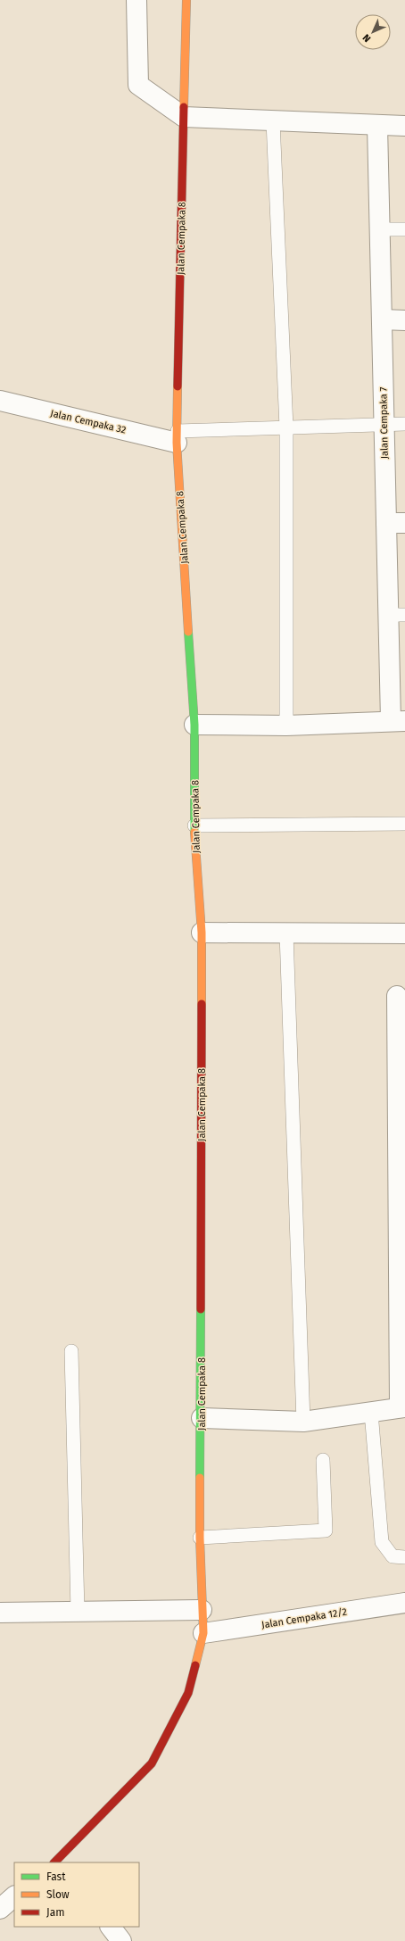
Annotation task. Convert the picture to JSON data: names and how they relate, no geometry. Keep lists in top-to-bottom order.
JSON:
{
  "streets": {
    "street": [
      "Jalan Cempaka 8",
      "Jalan Cempaka 32",
      "Jalan Cempaka 7",
      "Jalan Cempaka 12/2"
    ]
  },
  "crossings": [
    ["Jalan Cempaka 8", "Jalan Cempaka 32"],
    ["Jalan Cempaka 8", "Jalan Cempaka 12/2"]
  ],
  "legend": ["Fast", "Slow", "Jam"],
  "north": "bottom left"
}
